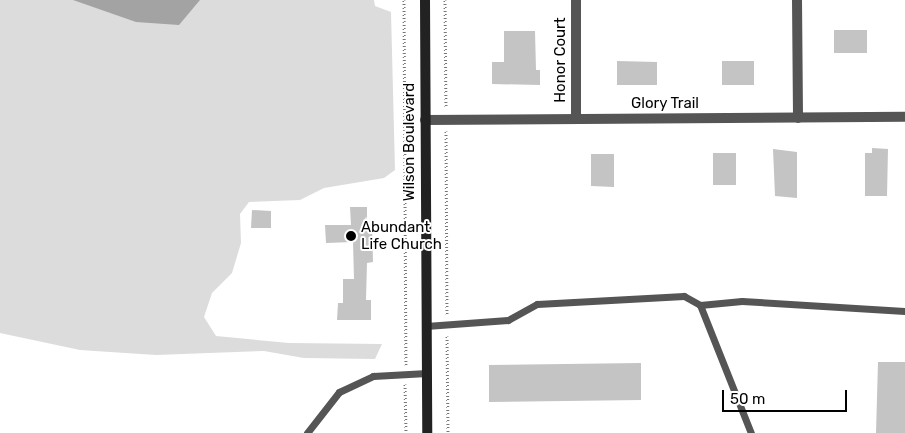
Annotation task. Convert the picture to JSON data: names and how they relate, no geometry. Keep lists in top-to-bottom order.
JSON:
{
  "streets": {
    "main road": ["Wilson Boulevard"],
    "street": ["Honor Court", "Glory Trail"]
  },
  "crossings": [
    ["Honor Court", "Glory Trail"],
    ["Glory Trail", "Wilson Boulevard"]
  ],
  "places": ["Abundant Life Church"],
  "scale_bar": "50 m"
}
